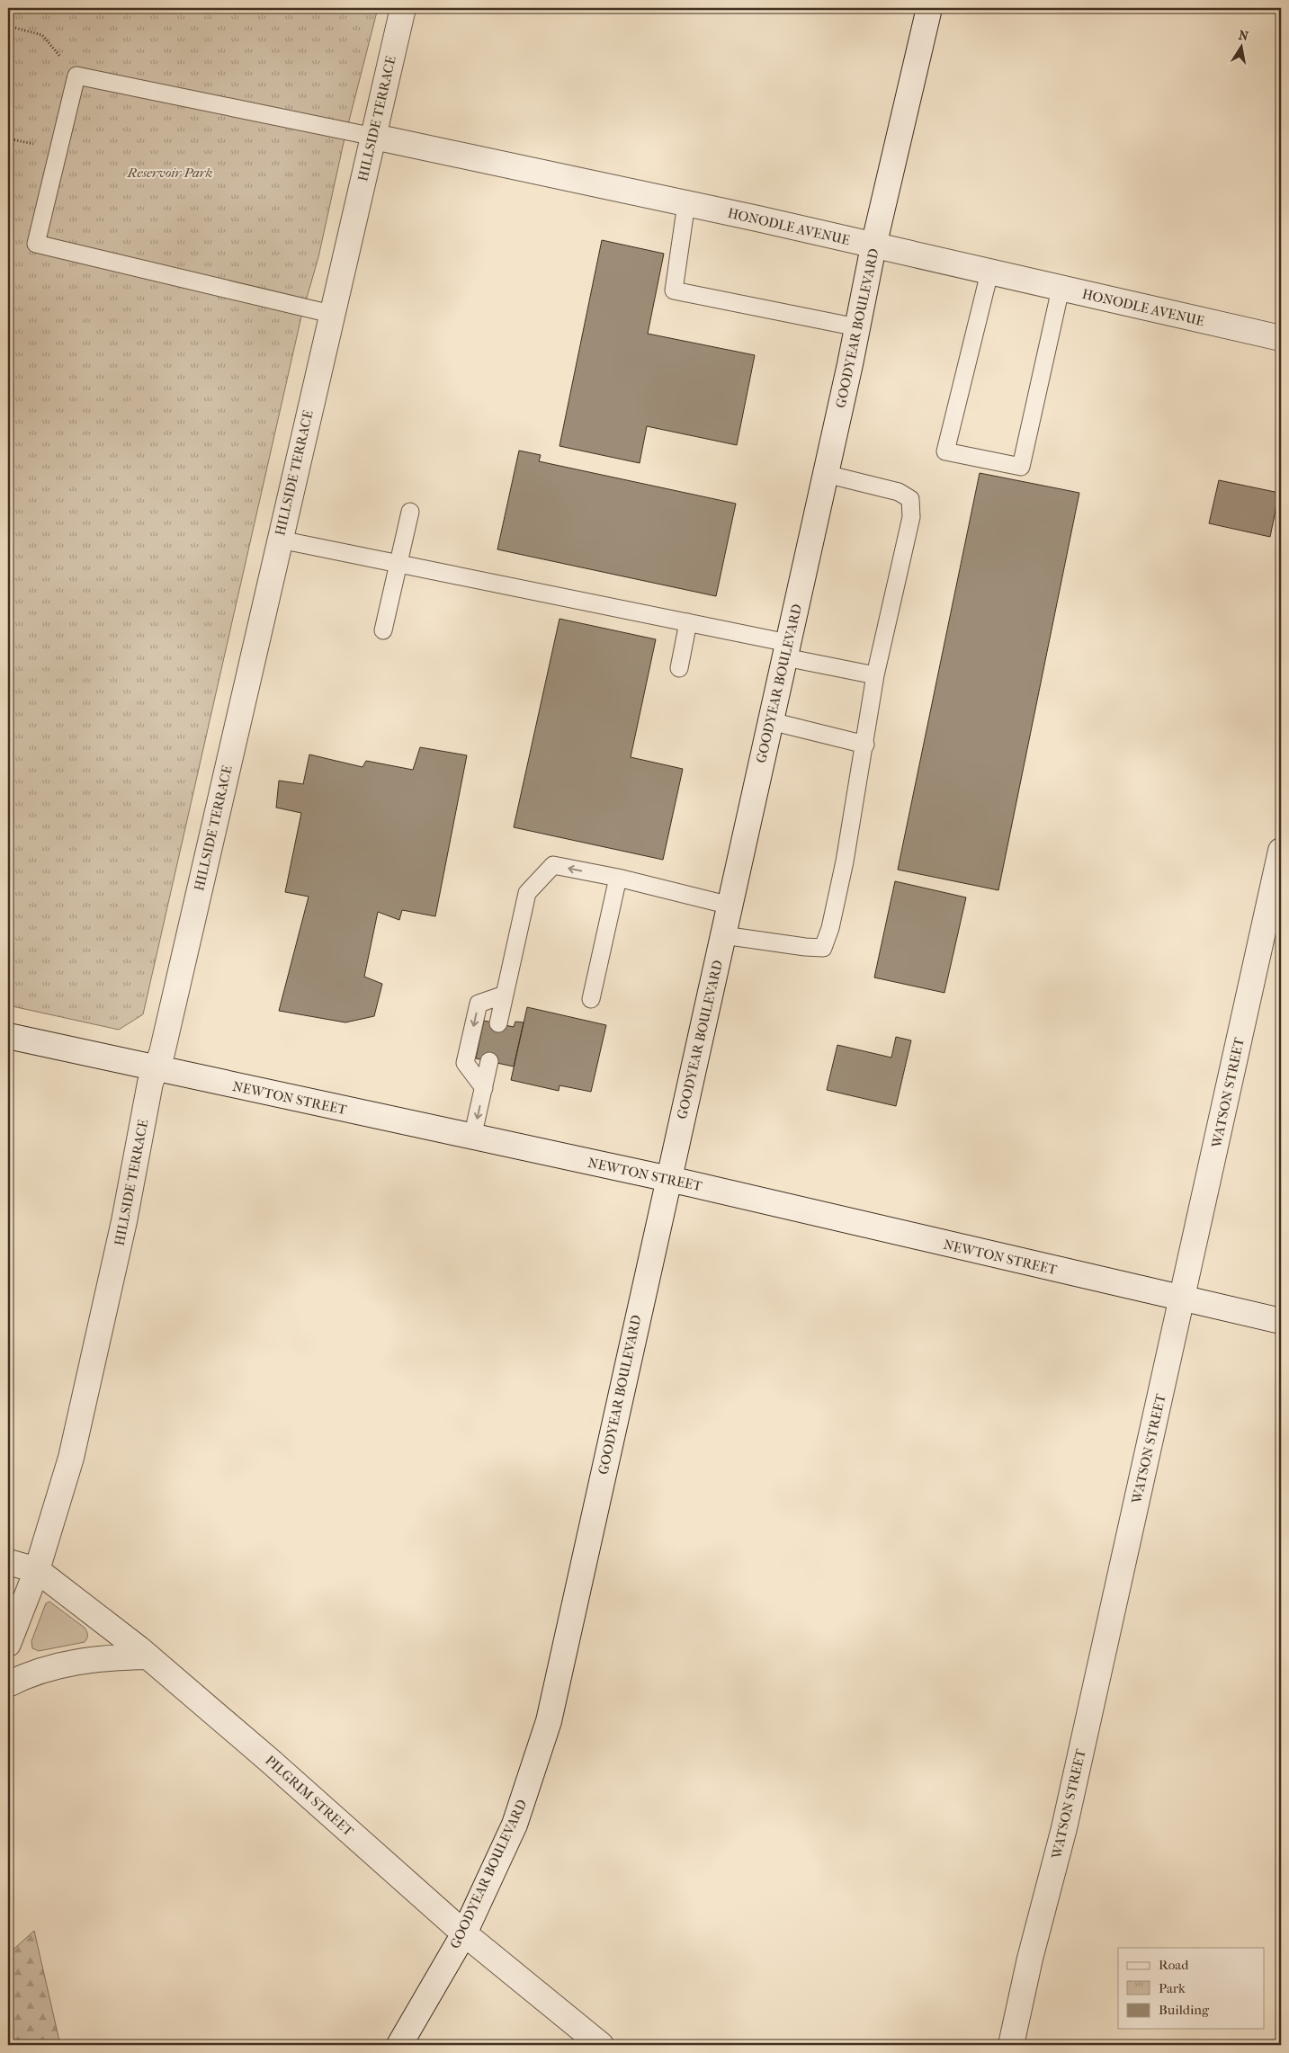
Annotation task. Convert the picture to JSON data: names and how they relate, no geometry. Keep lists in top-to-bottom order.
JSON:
{
  "streets": {
    "street": [
      "HILLSIDE TERRACE",
      "HONODLE AVENUE",
      "GOODYEAR BOULEVARD",
      "WATSON STREET",
      "NEWTON STREET",
      "PILGRIM STREET"
    ]
  },
  "crossings": [
    ["HILLSIDE TERRACE", "HONODLE AVENUE"],
    ["HILLSIDE TERRACE", "NEWTON STREET"],
    ["HILLSIDE TERRACE", "PILGRIM STREET"],
    ["HONODLE AVENUE", "GOODYEAR BOULEVARD"],
    ["GOODYEAR BOULEVARD", "NEWTON STREET"],
    ["GOODYEAR BOULEVARD", "PILGRIM STREET"],
    ["WATSON STREET", "NEWTON STREET"]
  ],
  "parks": ["Reservoir Park"],
  "legend": ["Road", "Park", "Building"],
  "north": "top"
}
